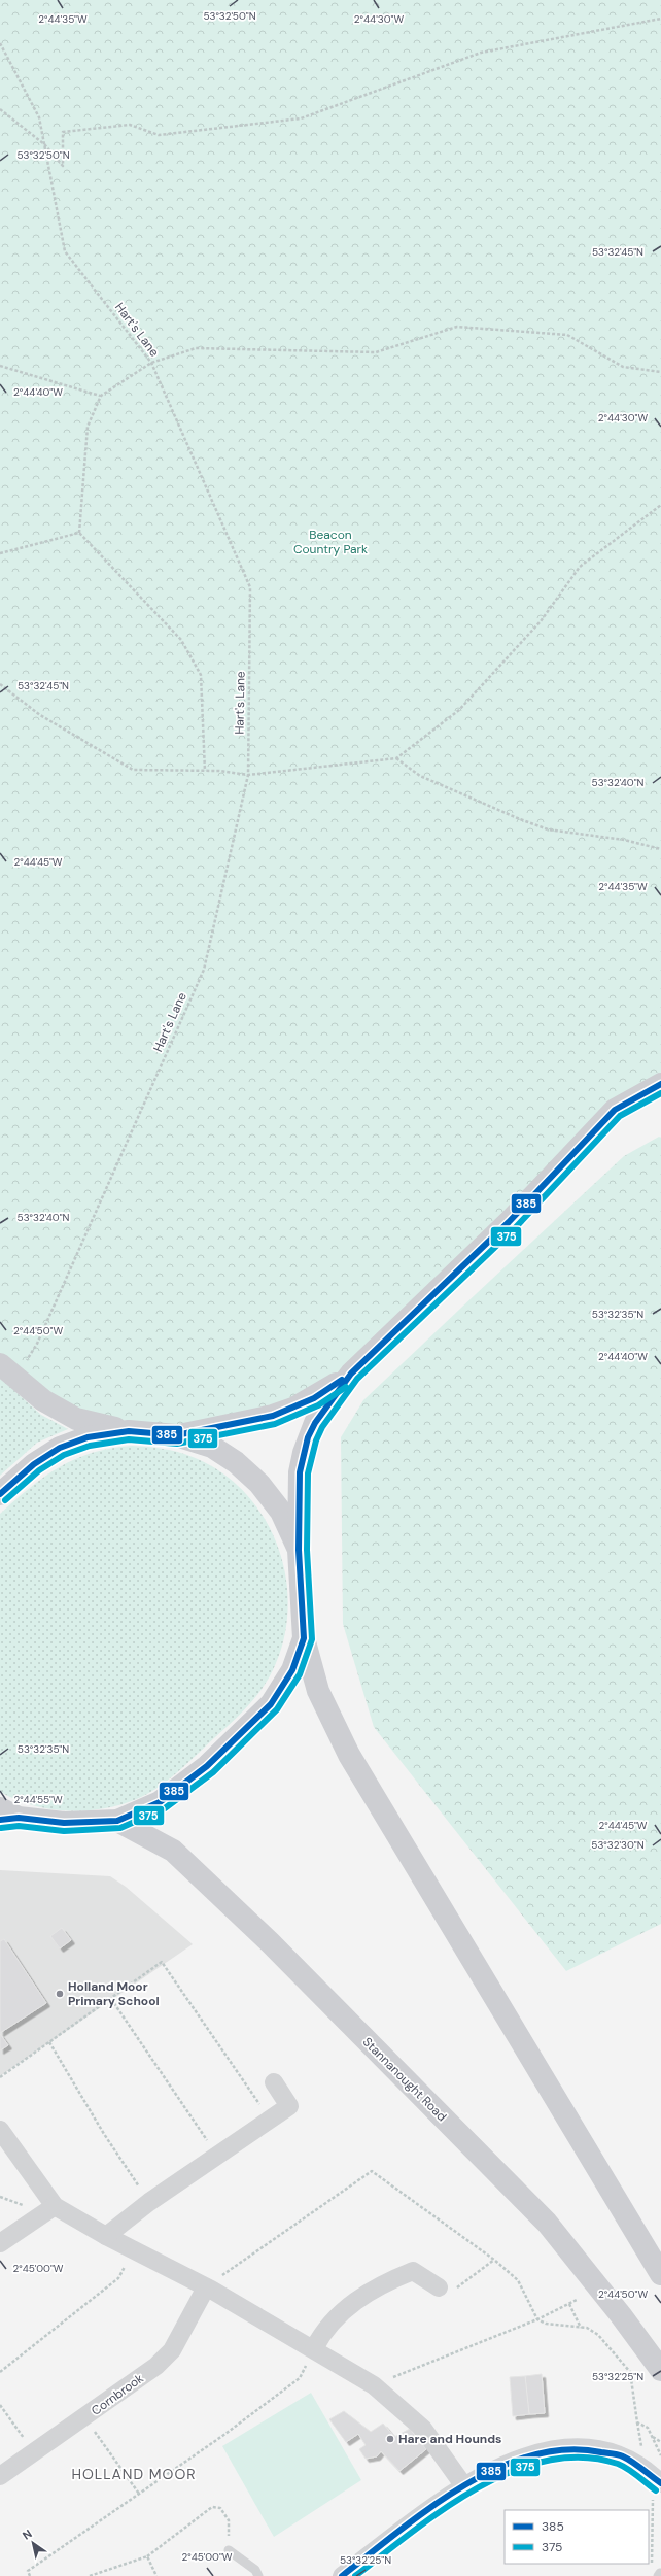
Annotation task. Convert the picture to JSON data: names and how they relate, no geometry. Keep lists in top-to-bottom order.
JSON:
{
  "streets": {
    "main road": ["Stannanought Road"],
    "street": ["Cornbrook"],
    "path": ["Hart's Lane"]
  },
  "districts": ["HOLLAND MOOR"],
  "parks": ["Beacon Country Park"],
  "places": ["Holland Moor Primary School", "Hare and Hounds"],
  "lines": ["transit line 385", "transit line 375"],
  "legend": ["385", "375"],
  "north": "top left",
  "coordinates": [
    "53°32'50\"N",
    "2°44'35\"W",
    "2°44'30\"W",
    "53°32'45\"N",
    "2°44'40\"W",
    "53°32'40\"N",
    "2°44'45\"W",
    "53°32'35\"N",
    "2°44'50\"W",
    "2°44'55\"W",
    "53°32'30\"N",
    "2°45'00\"W",
    "53°32'25\"N"
  ]
}
